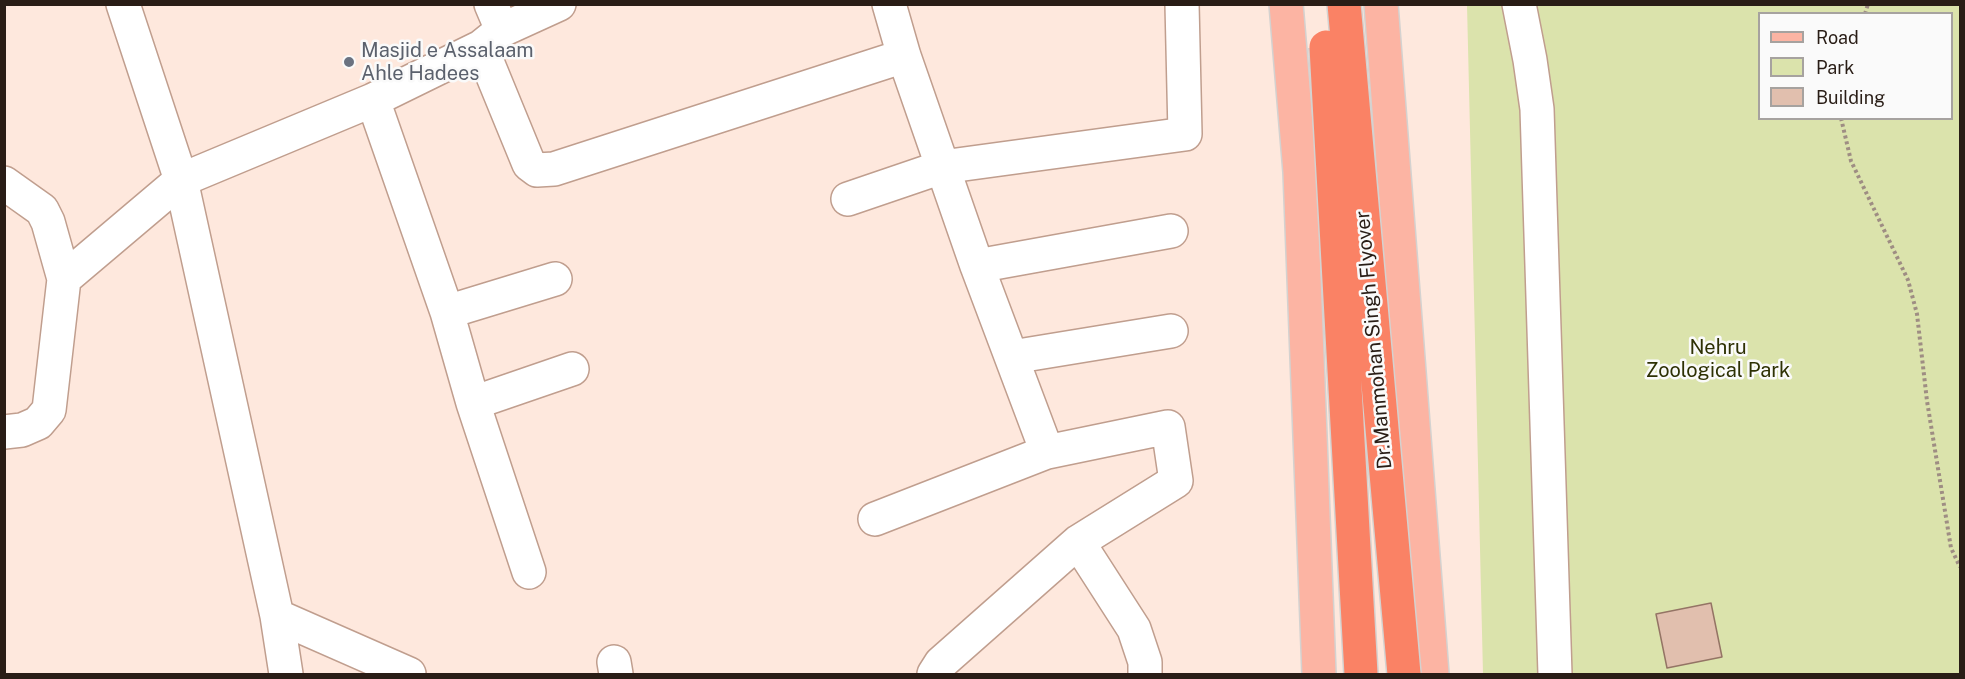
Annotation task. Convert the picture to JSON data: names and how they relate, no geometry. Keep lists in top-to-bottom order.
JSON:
{
  "streets": {
    "highway": ["Dr.Manmohan Singh Flyover"]
  },
  "parks": ["Nehru Zoological Park"],
  "places": ["Masjid e Assalaam Ahle Hadees"],
  "legend": ["Road", "Park", "Building"]
}
